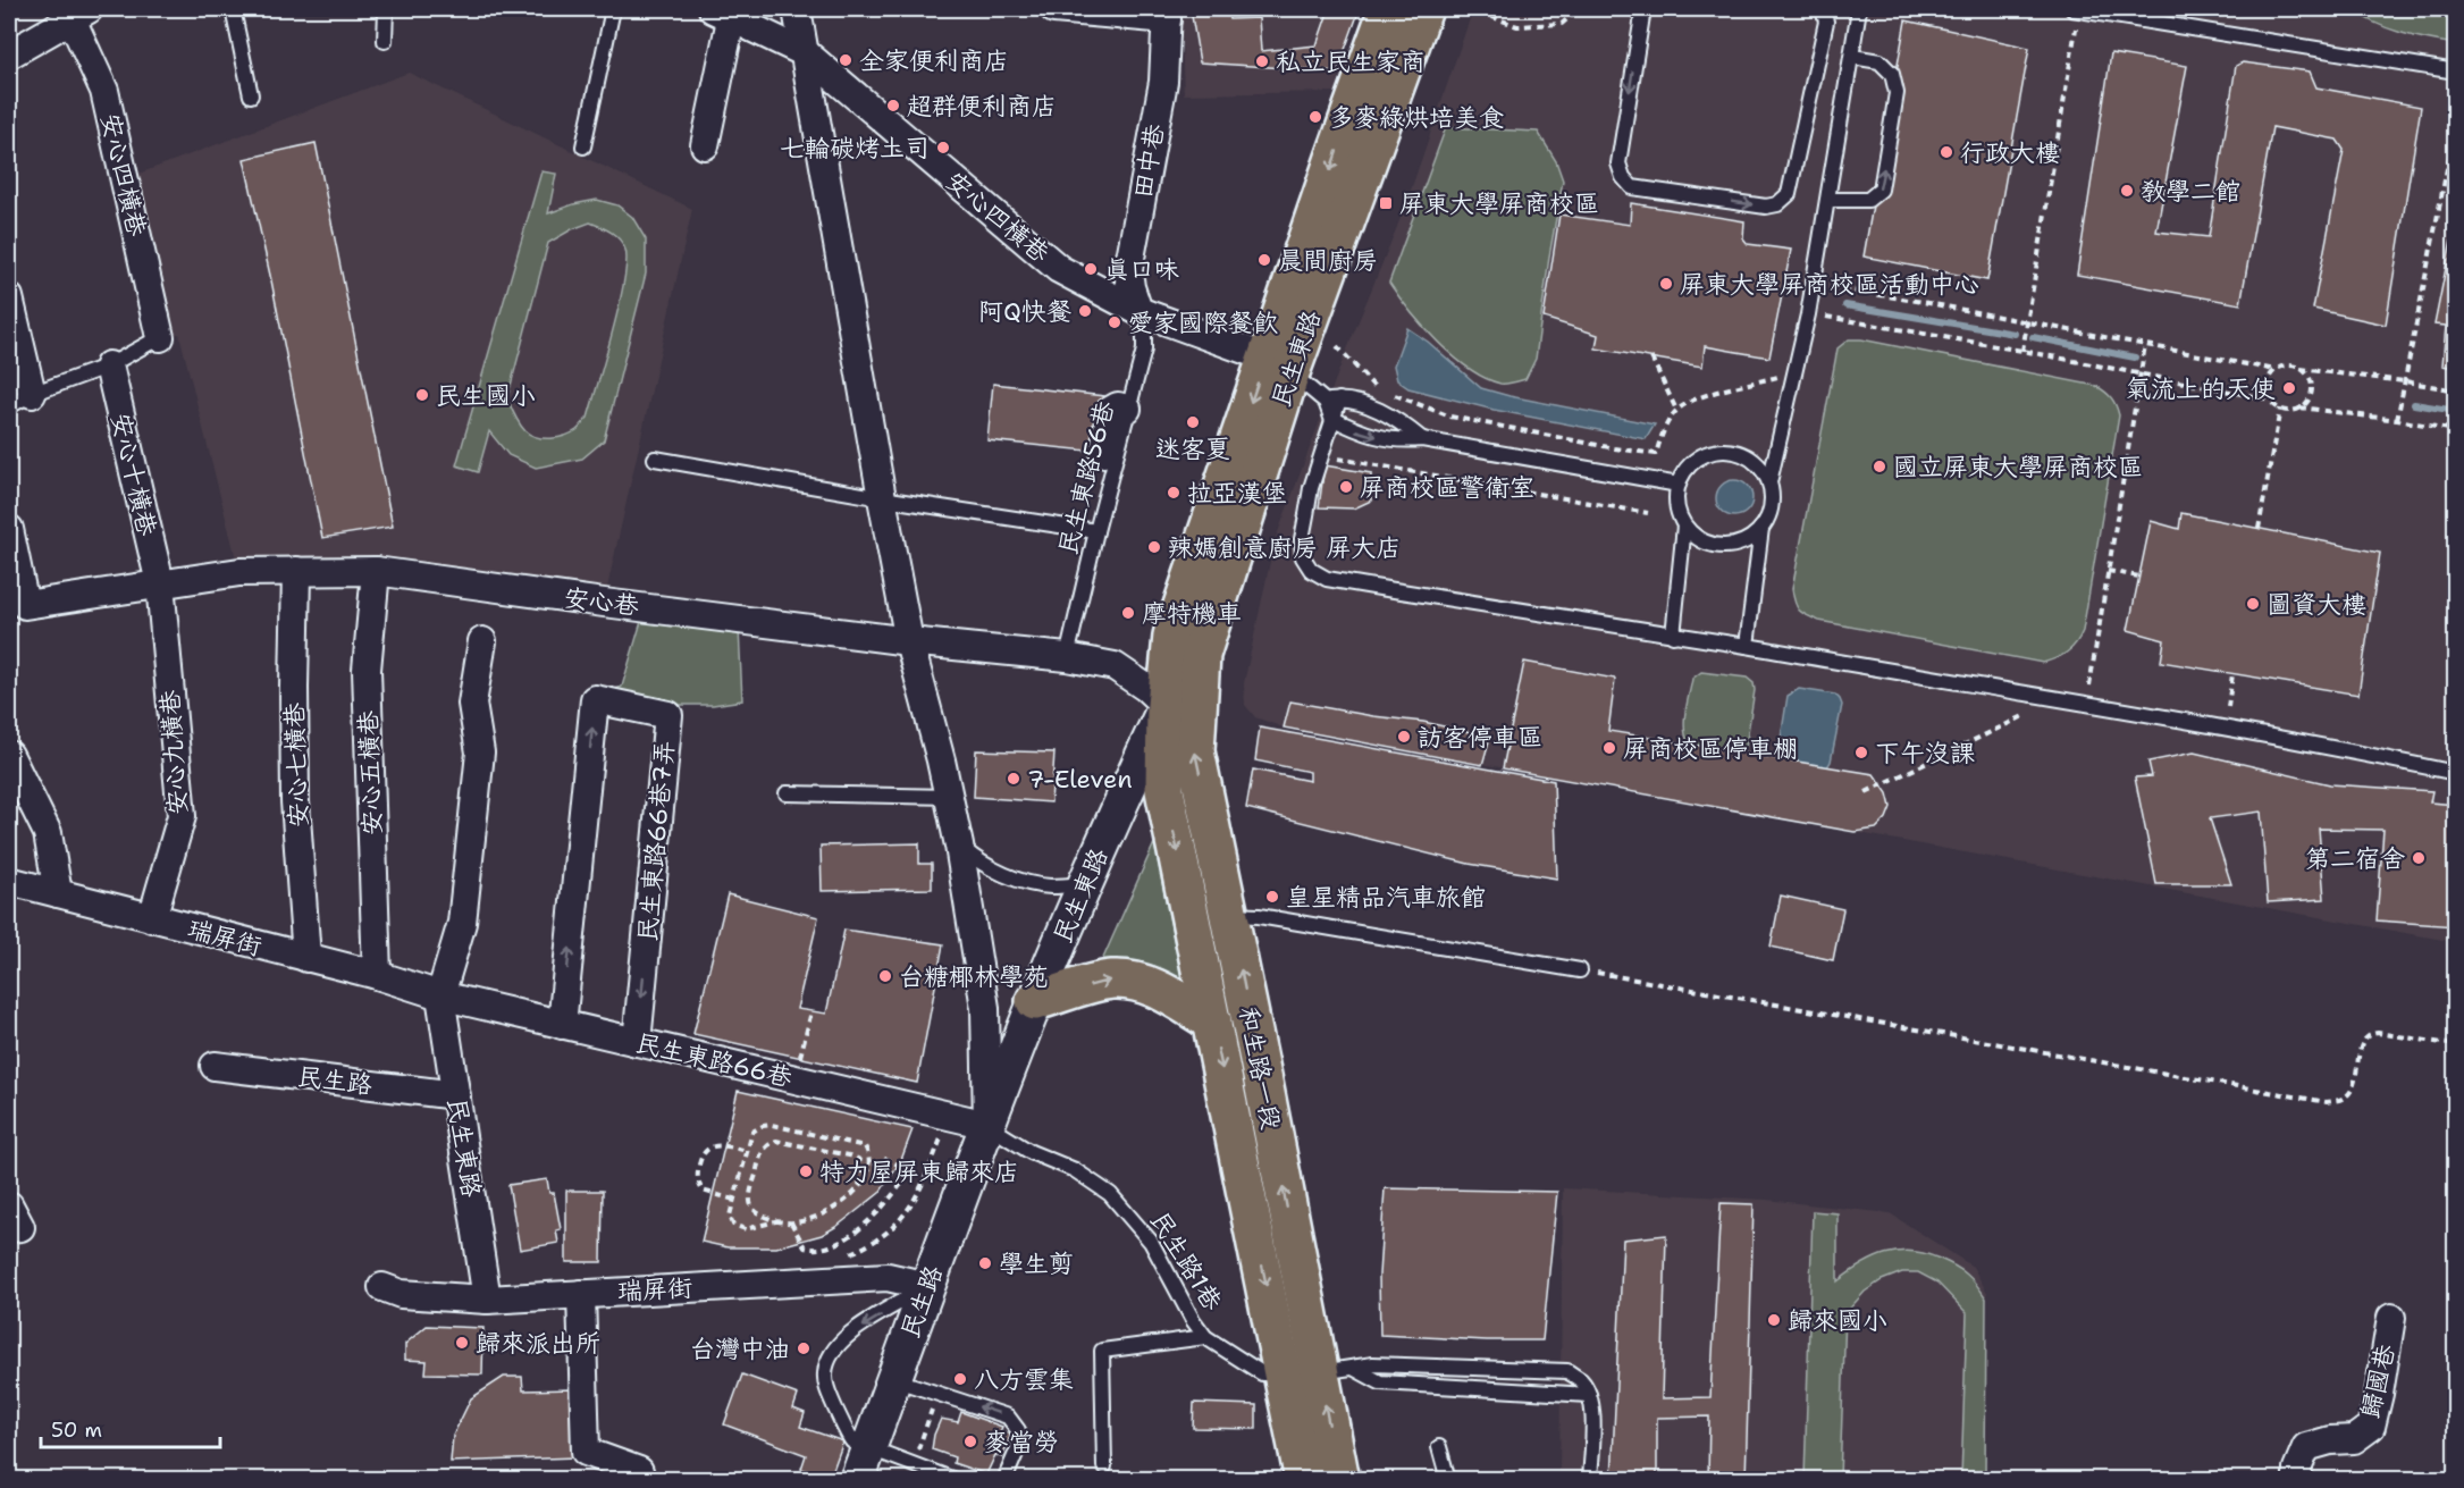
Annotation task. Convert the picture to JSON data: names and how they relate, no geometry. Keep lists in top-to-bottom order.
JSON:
{
  "streets": {
    "main road": ["民生東路", "和生路一段"],
    "street": [
      "田中巷",
      "安心四橫巷",
      "安心十橫巷",
      "安心巷",
      "安心九橫巷",
      "安心七橫巷",
      "安心五橫巷",
      "民生東路66巷7弄",
      "瑞屏街",
      "民生東路66巷",
      "民生路",
      "歸國巷"
    ],
    "lane": ["民生東路56巷", "民生路1巷"]
  },
  "crossings": [
    ["田中巷", "安心四橫巷"],
    ["田中巷", "民生東路56巷"],
    ["安心四橫巷", "民生東路"],
    ["安心四橫巷", "民生東路56巷"],
    ["民生東路", "安心巷"],
    ["民生東路", "瑞屏街"],
    ["民生東路", "民生東路66巷"],
    ["民生東路", "和生路一段"],
    ["民生東路", "民生路"],
    ["民生東路", "民生路1巷"],
    ["安心十橫巷", "安心巷"],
    ["安心十橫巷", "安心九橫巷"],
    ["民生東路56巷", "安心巷"],
    ["安心巷", "安心九橫巷"],
    ["安心巷", "安心七橫巷"],
    ["安心巷", "安心五橫巷"],
    ["安心巷", "和生路一段"],
    ["安心九橫巷", "瑞屏街"],
    ["安心七橫巷", "瑞屏街"],
    ["安心五橫巷", "瑞屏街"],
    ["民生東路66巷7弄", "民生東路66巷"],
    ["瑞屏街", "民生東路66巷"],
    ["瑞屏街", "民生路"],
    ["民生東路66巷", "民生路"],
    ["民生東路66巷", "民生路1巷"],
    ["和生路一段", "民生路1巷"],
    ["民生路", "民生路1巷"]
  ],
  "places": {
    "other": [
      "全家便利商店",
      "私立民生家商",
      "超群便利商店",
      "多麥綠烘培美食",
      "七輪碳烤土司",
      "行政大樓",
      "教學二館",
      "晨間廚房",
      "真口味",
      "屏東大學屏商校區活動中心",
      "阿Q快餐",
      "愛家國際餐飲",
      "氣流上的天使",
      "民生國小",
      "迷客夏",
      "國立屏東大學屏商校區",
      "屏商校區警衛室",
      "拉亞漢堡",
      "辣媽創意廚房 屏大店",
      "圖資大樓",
      "摩特機車",
      "訪客停車區",
      "屏商校區停車棚",
      "下午沒課",
      "7-Eleven",
      "第二宿舍",
      "皇星精品汽車旅館",
      "台糖椰林學苑",
      "特力屋屏東歸來店",
      "學生剪",
      "歸來國小",
      "歸來派出所",
      "台灣中油",
      "八方雲集",
      "麥當勞"
    ],
    "transit": ["屏東大學屏商校區"]
  },
  "scale_bar": "50 m"
}
